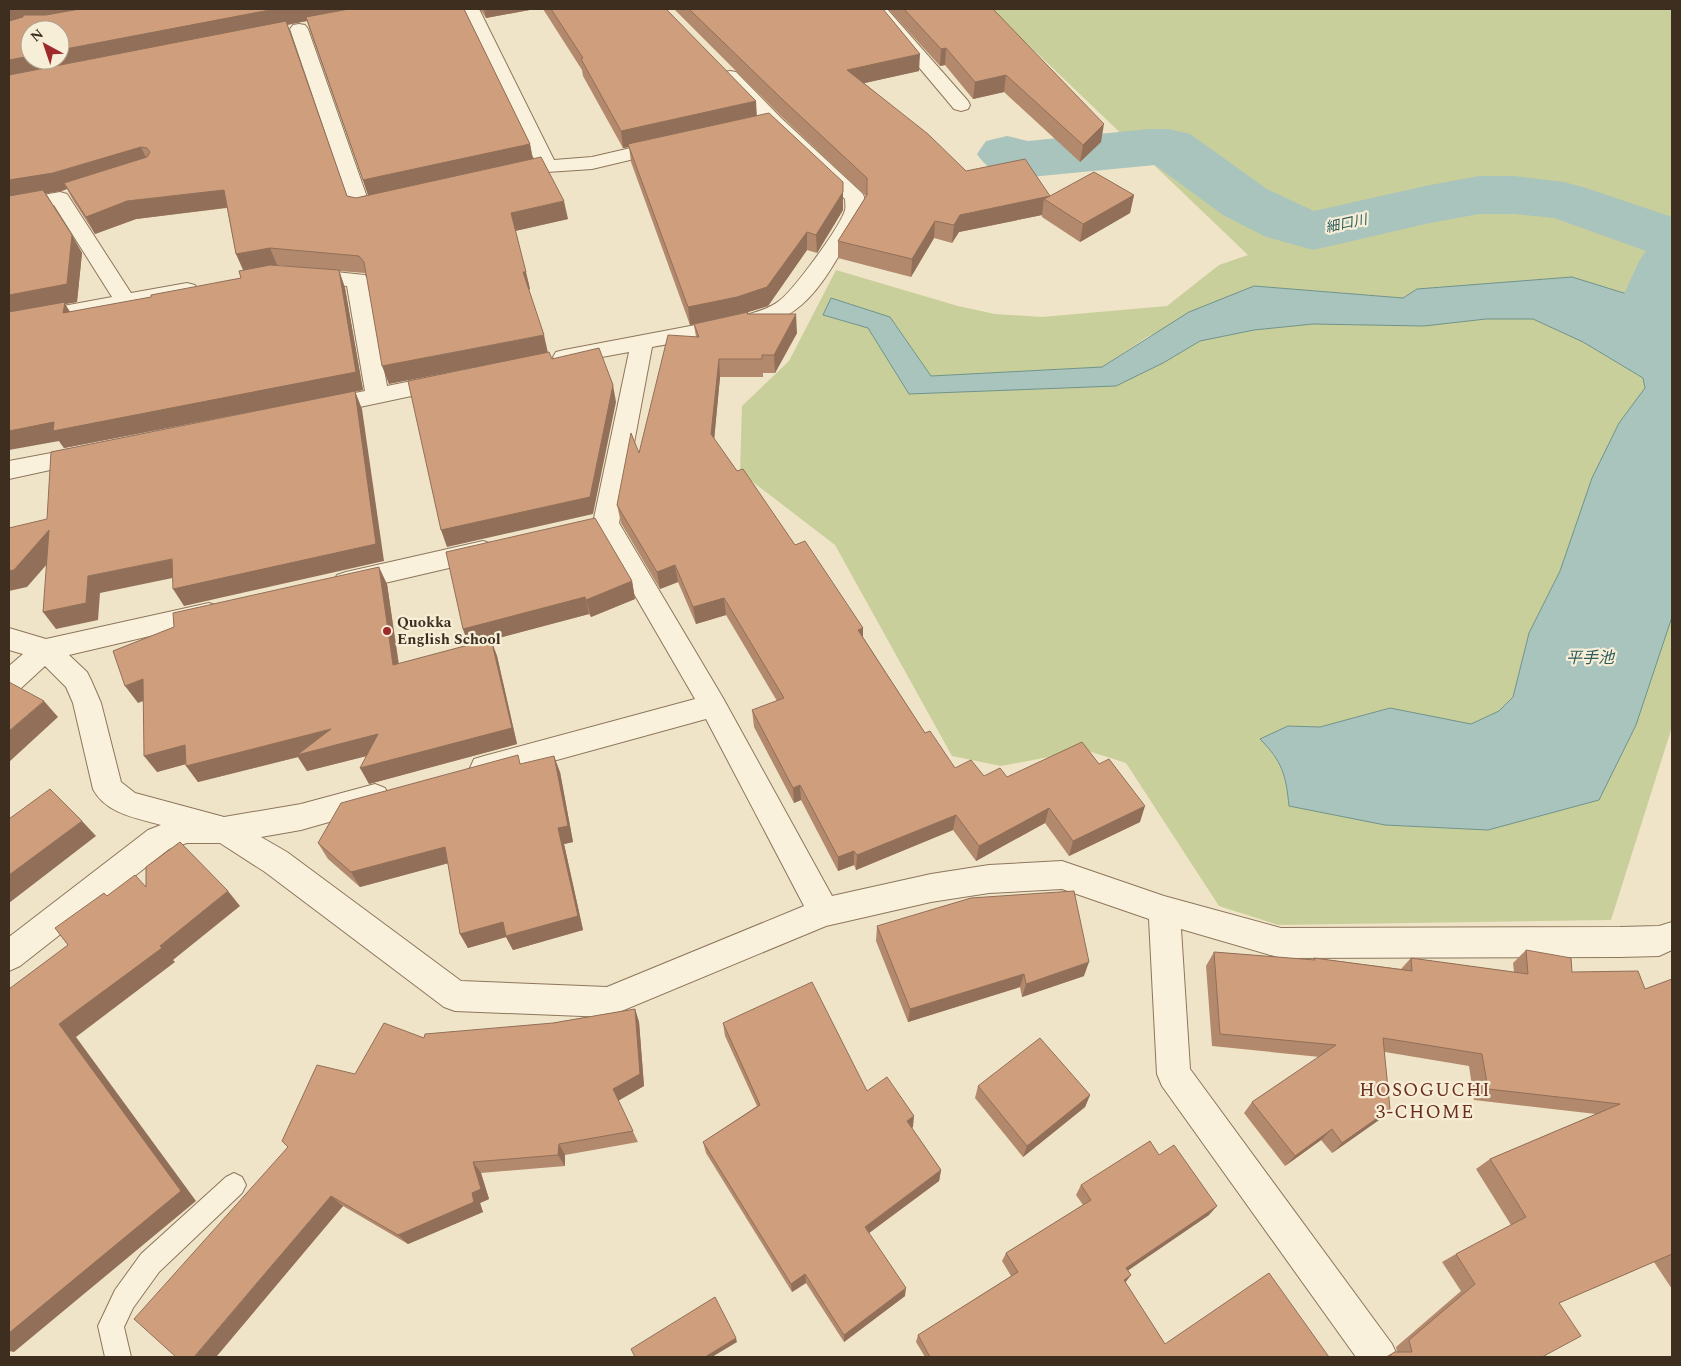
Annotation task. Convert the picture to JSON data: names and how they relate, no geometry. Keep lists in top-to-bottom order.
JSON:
{
  "districts": ["HOSOGUCHI 3-CHOME"],
  "water": ["細口川", "平手池"],
  "places": ["Quokka English School"],
  "north": "top left"
}
